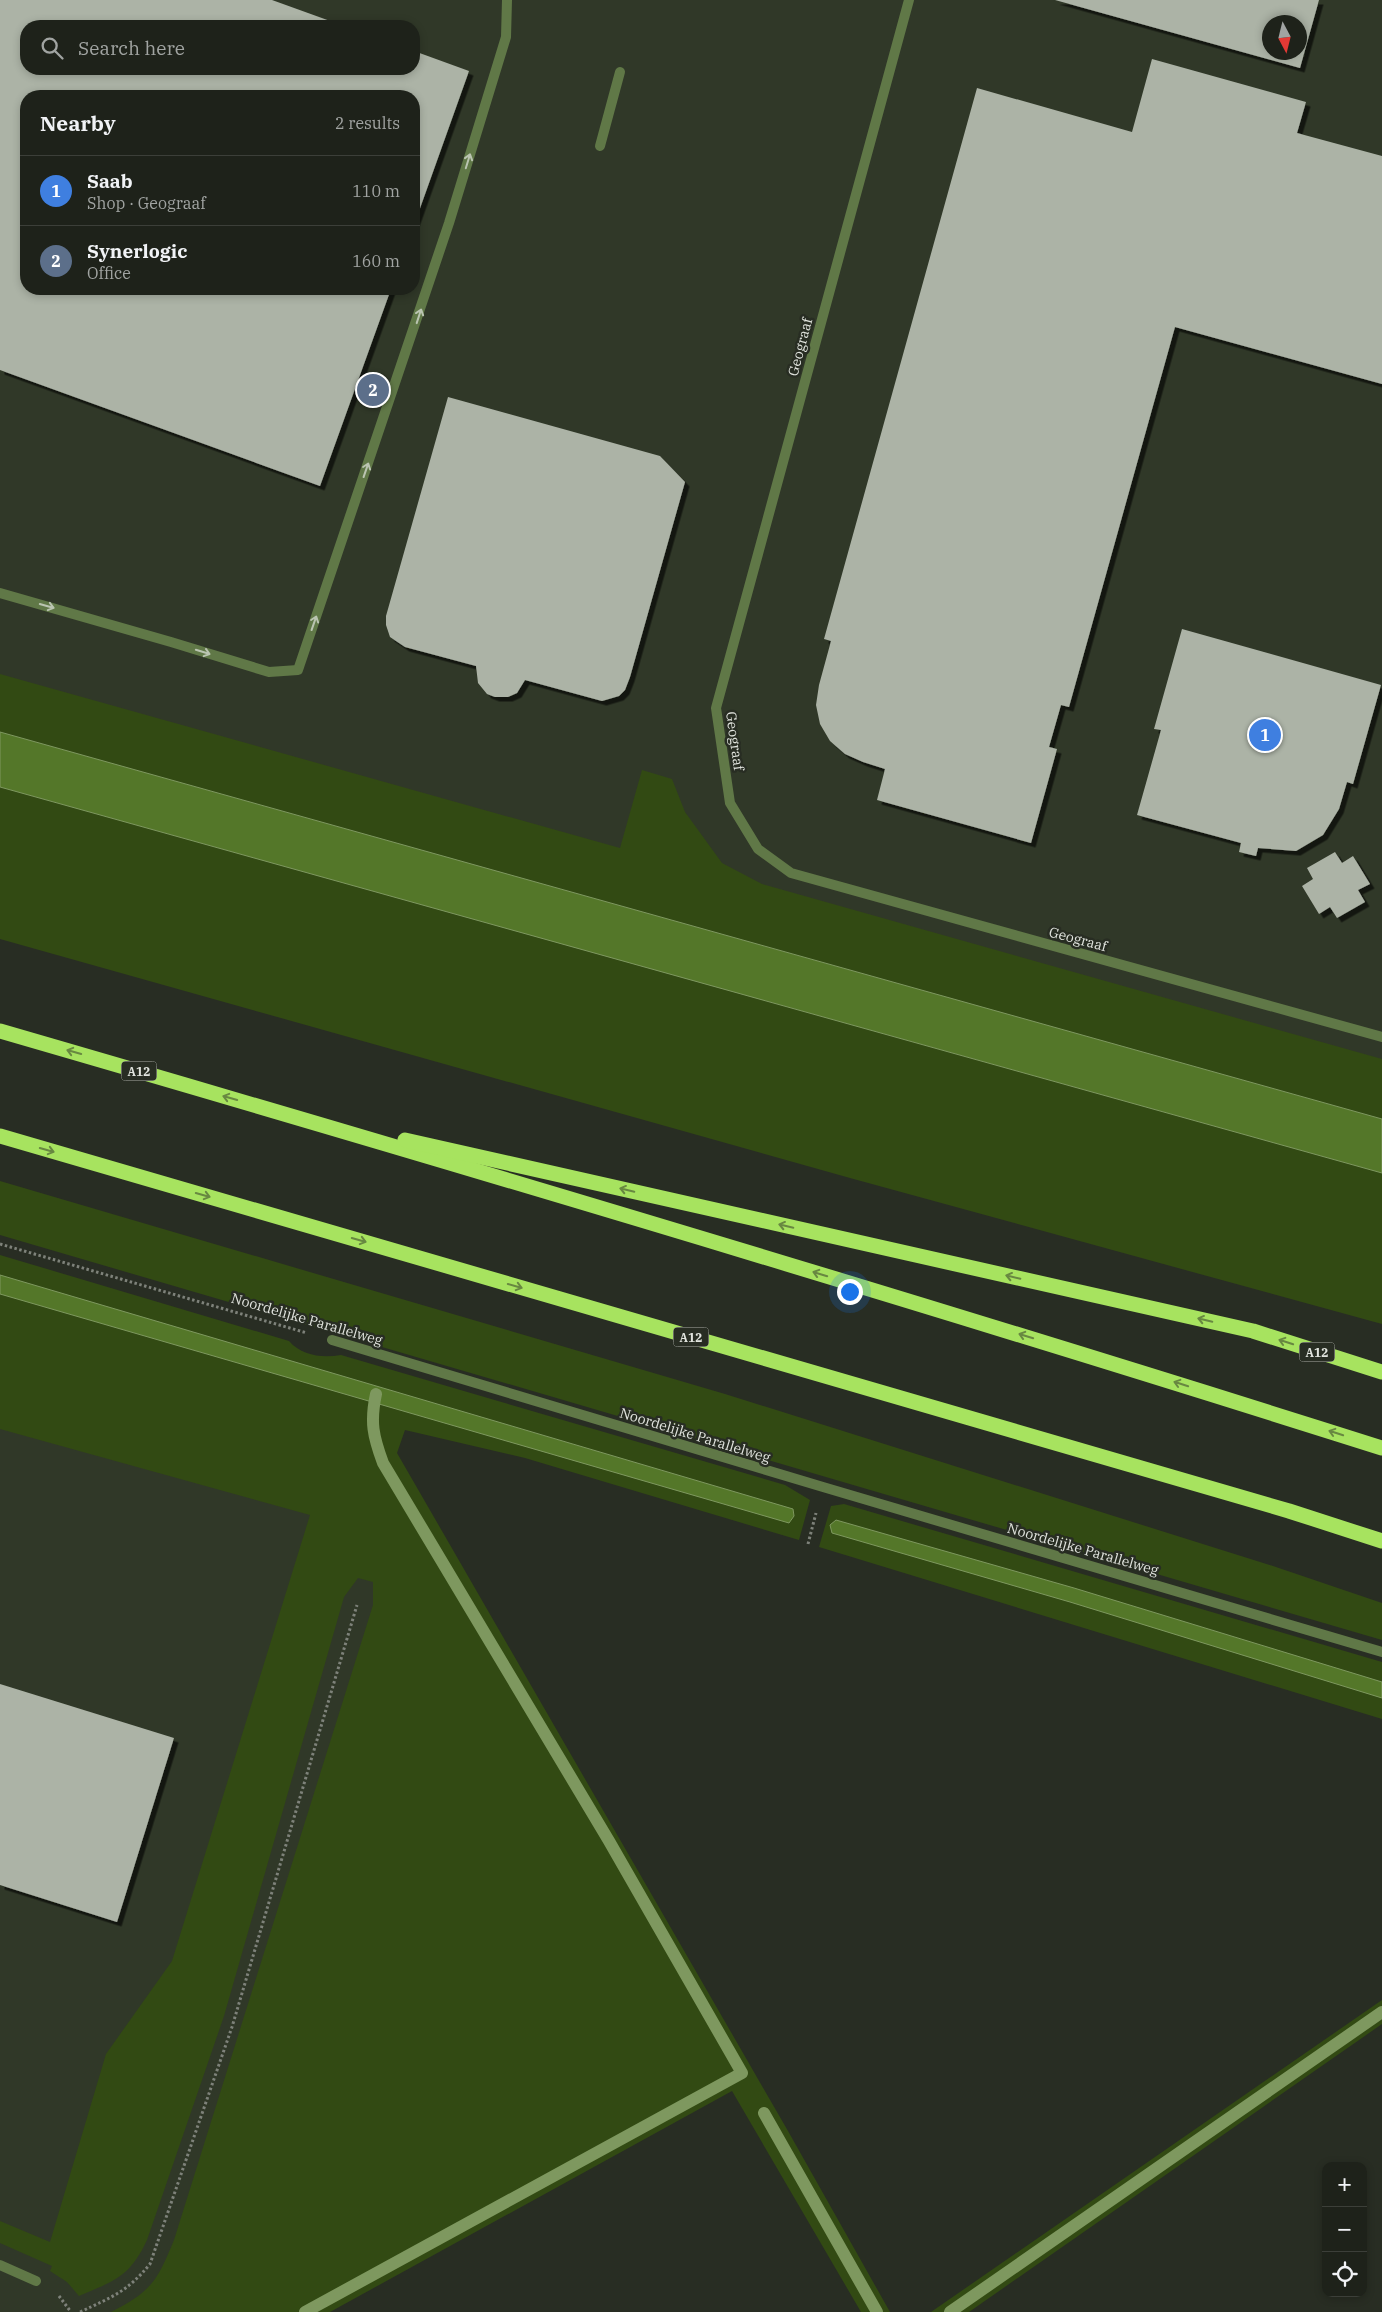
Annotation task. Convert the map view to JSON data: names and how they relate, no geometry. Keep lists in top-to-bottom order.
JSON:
{
  "streets": {
    "highway": ["A12"],
    "street": ["Geograaf", "Noordelijke Parallelweg"]
  },
  "north": "bottom",
  "page": {
    "search": "Search here",
    "heading": ["Nearby", "2 results"],
    "list": [
      {
        "mark": "1",
        "name": "Saab",
        "note": "Shop · Geograaf",
        "value": "110 m"
      },
      {
        "mark": "2",
        "name": "Synerlogic",
        "note": "Office",
        "value": "160 m"
      }
    ],
    "pins": ["2", "1"],
    "map_buttons": ["+", "−"]
  }
}
